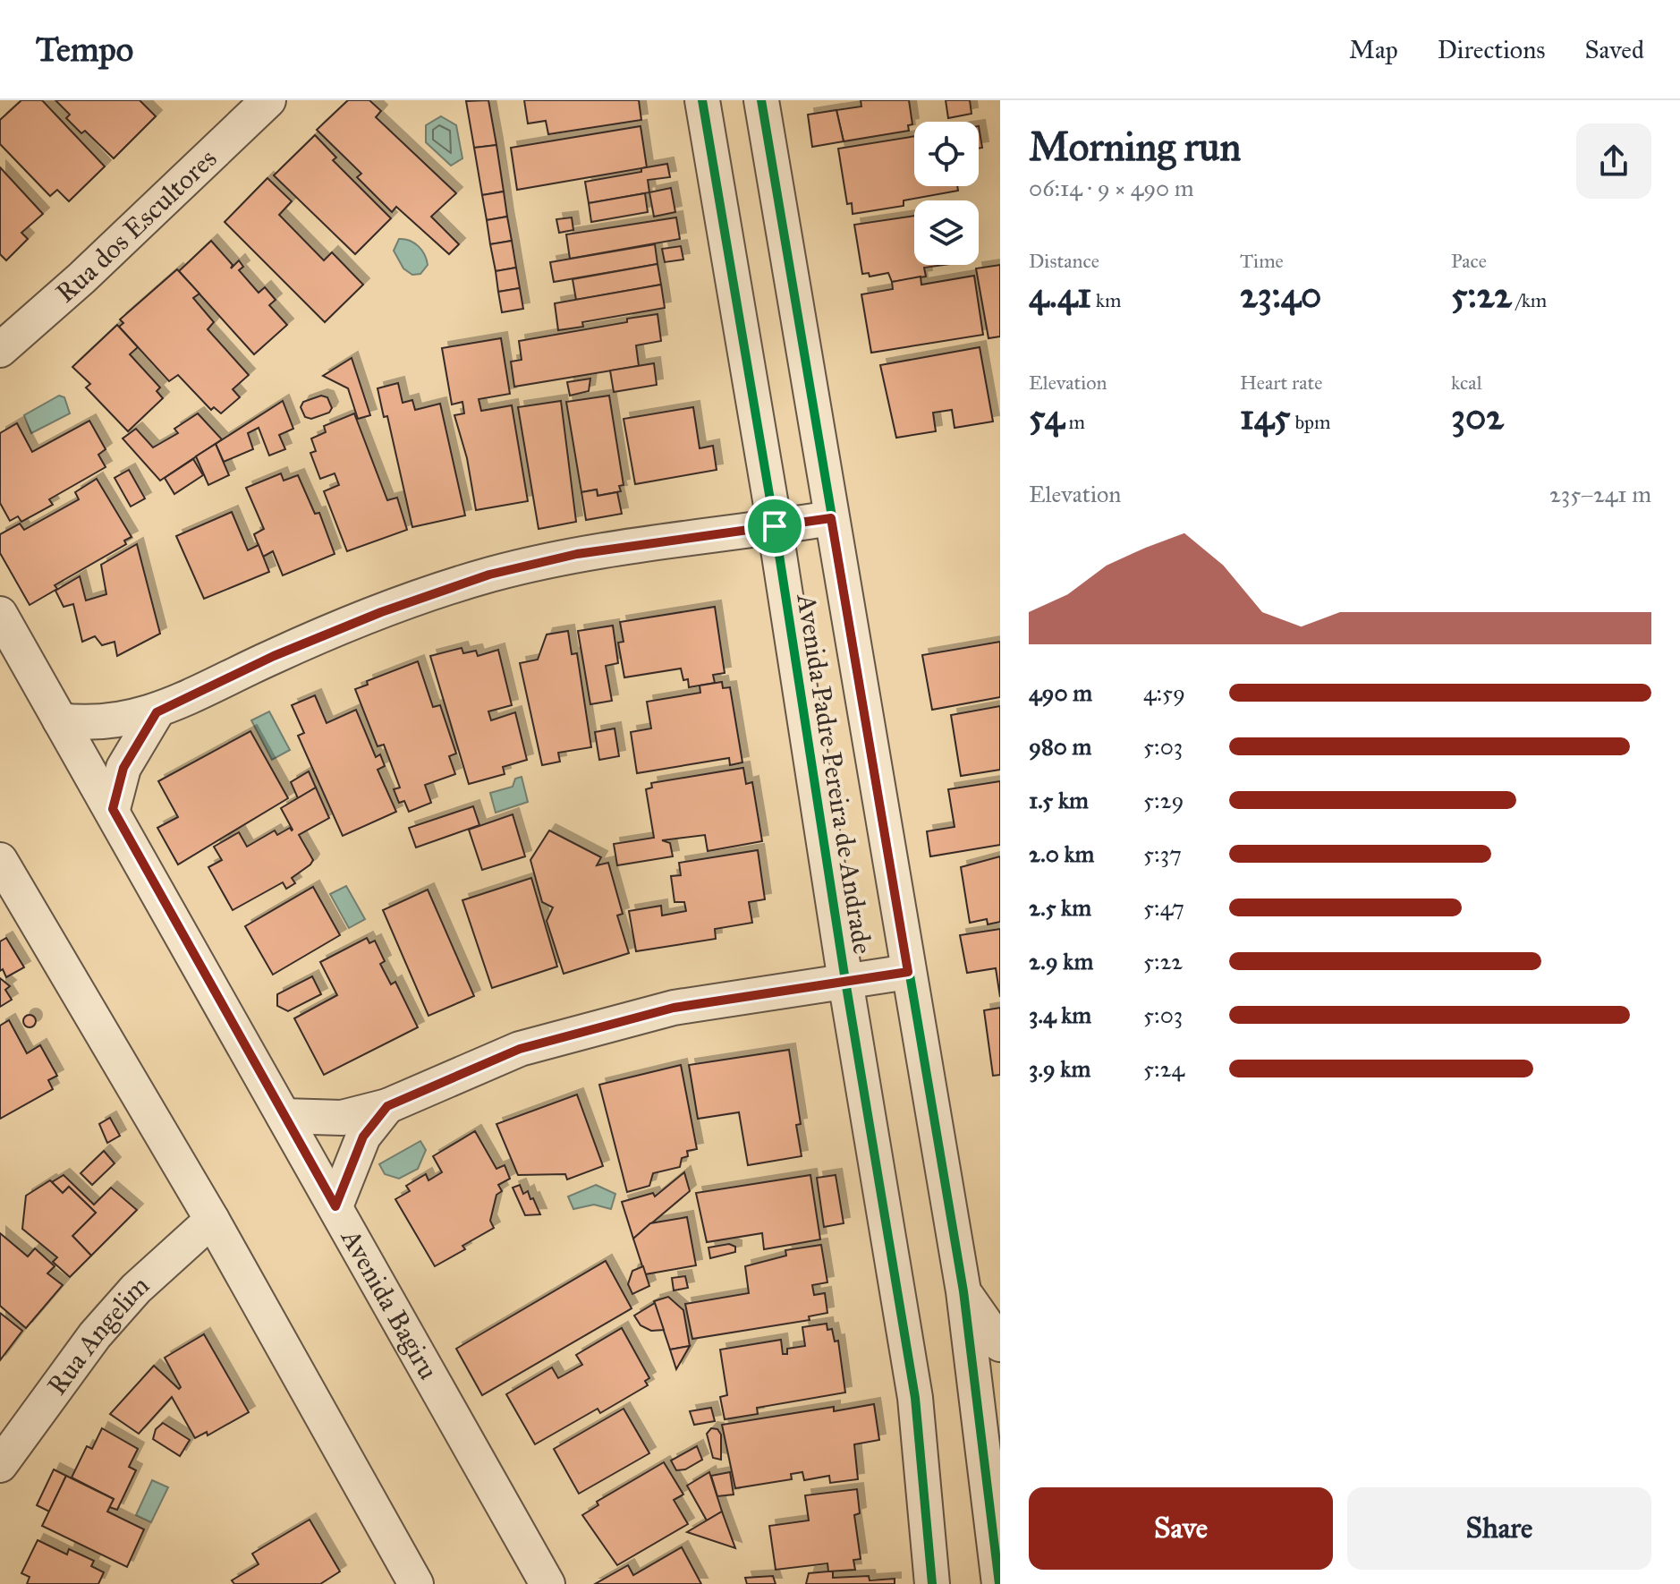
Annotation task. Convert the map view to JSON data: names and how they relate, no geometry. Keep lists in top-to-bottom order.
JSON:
{
  "streets": {
    "street": [
      "Rua dos Escultores",
      "Avenida Padre Pereira de Andrade",
      "Avenida Bagiru",
      "Rua Angelim"
    ]
  },
  "page": {
    "header": "Tempo",
    "nav": ["Map", "Directions", "Saved"],
    "heading": ["Morning run", "06:14 · 9 × 490 m"],
    "stats": [
      ["Distance", "4.41 km"],
      ["Time", "23:40"],
      ["Pace", "5:22 /km"],
      ["Elevation", "54 m"],
      ["Heart rate", "145 bpm"],
      ["kcal", "302"]
    ],
    "chart": ["Elevation", "235–241 m"],
    "list": [
      {
        "name": "490 m",
        "note": "4:59"
      },
      {
        "name": "980 m",
        "note": "5:03"
      },
      {
        "name": "1.5 km",
        "note": "5:29"
      },
      {
        "name": "2.0 km",
        "note": "5:37"
      },
      {
        "name": "2.5 km",
        "note": "5:47"
      },
      {
        "name": "2.9 km",
        "note": "5:22"
      },
      {
        "name": "3.4 km",
        "note": "5:03"
      },
      {
        "name": "3.9 km",
        "note": "5:24"
      }
    ],
    "buttons": ["Save", "Share"]
  }
}
